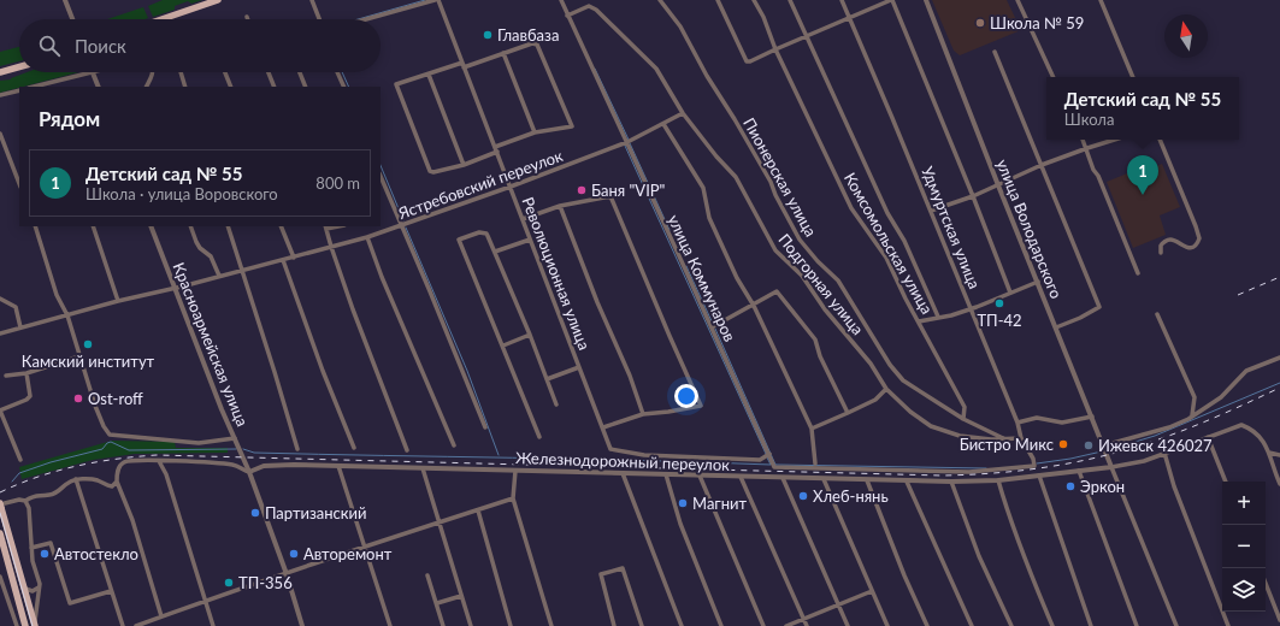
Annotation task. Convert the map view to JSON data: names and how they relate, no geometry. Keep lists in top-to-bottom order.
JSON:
{
  "streets": {
    "street": [
      "Пионерская улица",
      "Ястребовский переулок",
      "Удмуртская улица",
      "улица Володарского",
      "Комсомольская улица",
      "Революционная улица",
      "улица Коммунаров",
      "Подгорная улица",
      "Красноармейская улица",
      "Железнодорожный переулок"
    ]
  },
  "crossings": [
    ["Пионерская улица", "Комсомольская улица"],
    ["Пионерская улица", "Подгорная улица"],
    ["Ястребовский переулок", "Революционная улица"],
    ["Ястребовский переулок", "улица Коммунаров"],
    ["Ястребовский переулок", "Подгорная улица"],
    ["Ястребовский переулок", "Красноармейская улица"],
    ["Удмуртская улица", "улица Коммунаров"],
    ["Удмуртская улица", "Подгорная улица"],
    ["улица Володарского", "Железнодорожный переулок"],
    ["Революционная улица", "Железнодорожный переулок"],
    ["улица Коммунаров", "Подгорная улица"],
    ["улица Коммунаров", "Железнодорожный переулок"],
    ["Красноармейская улица", "Железнодорожный переулок"]
  ],
  "places": [
    "Школа № 59",
    "Главбаза",
    "Баня \"VIP\"",
    "ТП-42",
    "Камский институт",
    "Ost-roff",
    "Бистро Микс",
    "Ижевск 426027",
    "Эркон",
    "Хлеб-нянь",
    "Магнит",
    "Партизанский",
    "Автостекло",
    "Авторемонт",
    "ТП-356"
  ],
  "north": "top",
  "page": {
    "search": "Поиск",
    "popup": ["Детский сад № 55", "Школа"],
    "heading": "Рядом",
    "list": [
      {
        "mark": "1",
        "name": "Детский сад № 55",
        "note": "Школа · улица Воровского",
        "value": "800 m"
      }
    ],
    "pins": "1",
    "map_buttons": ["+", "−"]
  }
}
